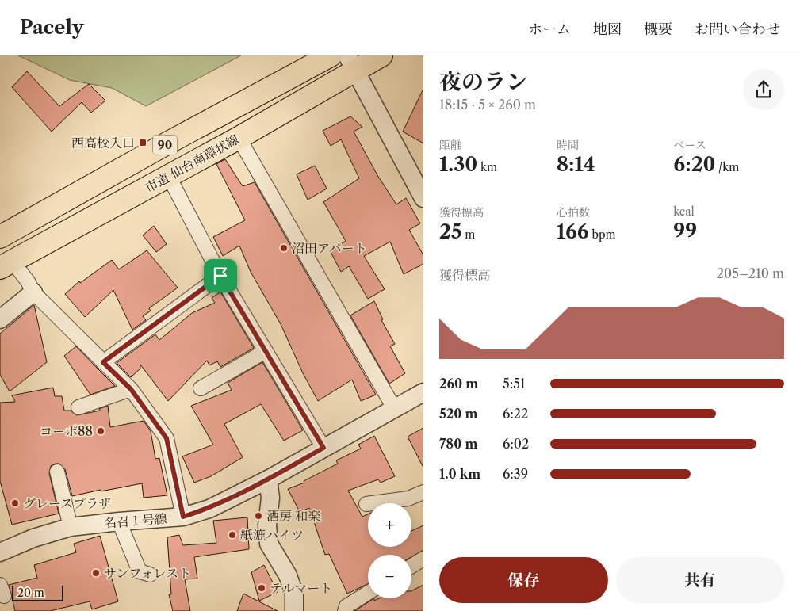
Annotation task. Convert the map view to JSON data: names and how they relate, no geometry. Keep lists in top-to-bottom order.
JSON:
{
  "streets": {
    "main road": ["90", "市道 仙台南環状線"],
    "street": ["名召１号線"]
  },
  "places": {
    "transit": ["西高校入口"],
    "other": [
      "沼田アパート",
      "コーポ88",
      "グレースプラザ",
      "酒房 和楽",
      "紙漉ハイツ",
      "サンフォレスト",
      "テルマート"
    ]
  },
  "scale_bar": "20 m",
  "page": {
    "header": "Pacely",
    "nav": [
      "ホーム",
      "地図",
      "概要",
      "お問い合わせ"
    ],
    "heading": ["夜のラン", "18:15 · 5 × 260 m"],
    "stats": [
      ["距離", "1.30 km"],
      ["時間", "8:14"],
      ["ペース", "6:20 /km"],
      ["獲得標高", "25 m"],
      ["心拍数", "166 bpm"],
      ["kcal", "99"]
    ],
    "chart": ["獲得標高", "205–210 m"],
    "list": [
      {
        "name": "260 m",
        "note": "5:51"
      },
      {
        "name": "520 m",
        "note": "6:22"
      },
      {
        "name": "780 m",
        "note": "6:02"
      },
      {
        "name": "1.0 km",
        "note": "6:39"
      }
    ],
    "map_buttons": ["+", "−"],
    "buttons": ["保存", "共有"],
    "scale": "20 m"
  }
}
